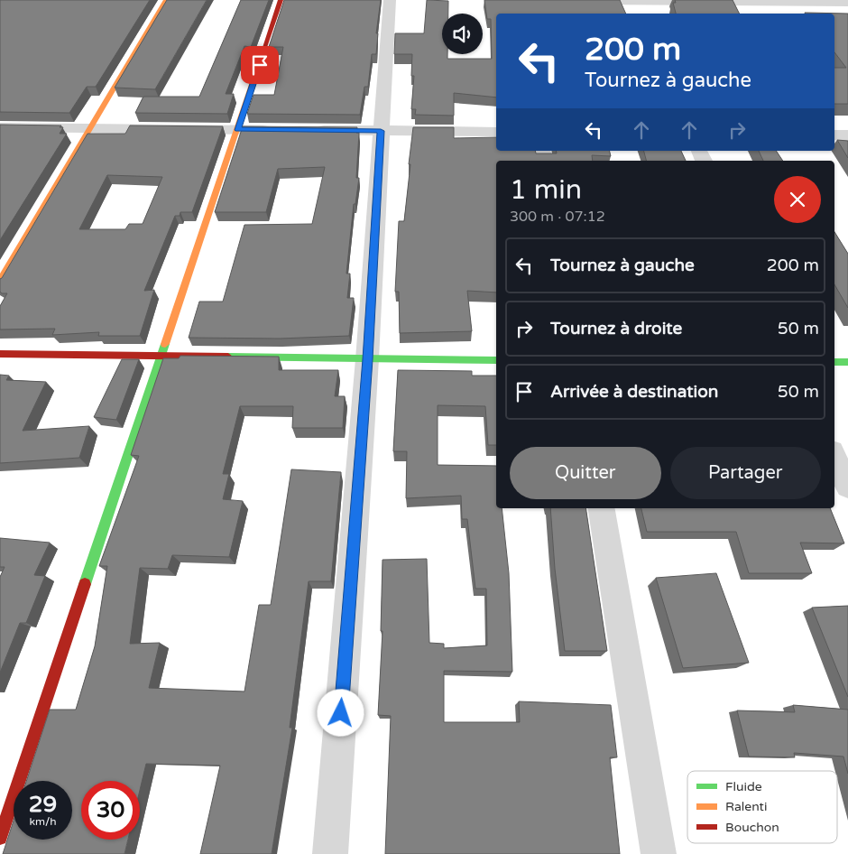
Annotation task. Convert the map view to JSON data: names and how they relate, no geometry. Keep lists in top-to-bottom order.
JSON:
{
  "legend": ["Fluide", "Ralenti", "Bouchon"],
  "page": {
    "turn": ["200 m", "Tournez à gauche"],
    "heading": ["1 min", "300 m · 07:12"],
    "list": [
      {
        "name": "Tournez à gauche",
        "value": "200 m"
      },
      {
        "name": "Tournez à droite",
        "value": "50 m"
      },
      {
        "name": "Arrivée à destination",
        "value": "50 m"
      }
    ],
    "buttons": ["Quitter", "Partager"],
    "speed": "29 km/h",
    "limit": "30"
  }
}
